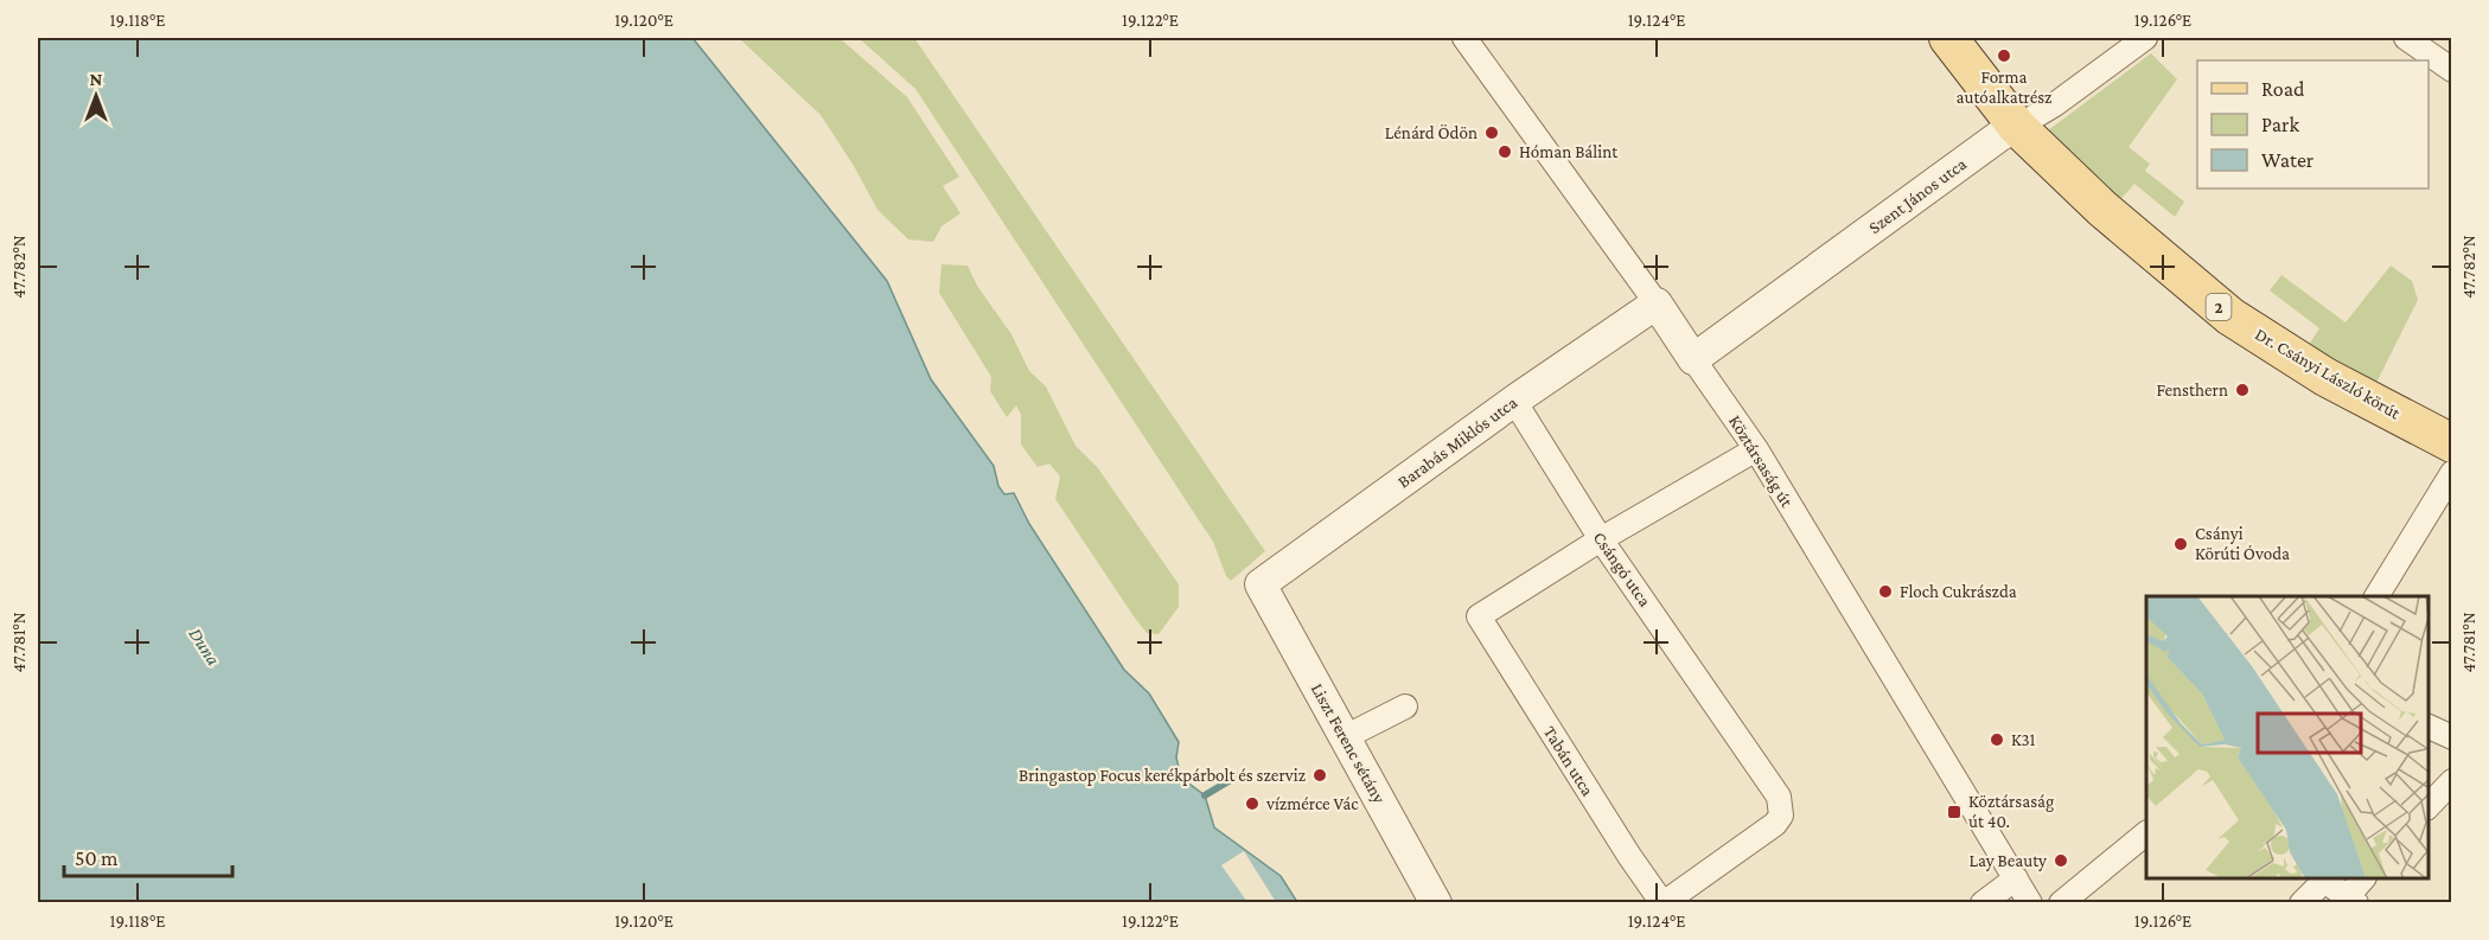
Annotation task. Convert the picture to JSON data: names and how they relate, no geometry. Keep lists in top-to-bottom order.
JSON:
{
  "streets": {
    "main road": ["2", "Dr. Csányi László körút"],
    "street": [
      "Szent János utca",
      "Barabás Miklós utca",
      "Köztársaság út",
      "Csángó utca",
      "Liszt Ferenc sétány",
      "Tabán utca"
    ]
  },
  "crossings": [
    ["Szent János utca", "2"],
    ["Szent János utca", "Dr. Csányi László körút"],
    ["Szent János utca", "Köztársaság út"],
    ["2", "Dr. Csányi László körút"],
    ["Barabás Miklós utca", "Köztársaság út"],
    ["Barabás Miklós utca", "Csángó utca"],
    ["Barabás Miklós utca", "Liszt Ferenc sétány"],
    ["Csángó utca", "Tabán utca"]
  ],
  "water": ["Duna"],
  "places": {
    "other": [
      "Forma autóalkatrész",
      "Lénárd Ödön",
      "Hóman Bálint",
      "Fensthern",
      "Csányi Körúti Óvoda",
      "Floch Cukrászda",
      "K31",
      "Bringastop Focus kerékpárbolt és szerviz",
      "vízmérce Vác",
      "Lay Beauty"
    ],
    "transit": ["Köztársaság út 40."]
  },
  "legend": ["Road", "Park", "Water"],
  "scale_bar": "50 m",
  "north": "top",
  "coordinates": [
    "19.118°E",
    "19.120°E",
    "19.122°E",
    "19.124°E",
    "19.126°E",
    "47.782°N",
    "47.781°N"
  ]
}
